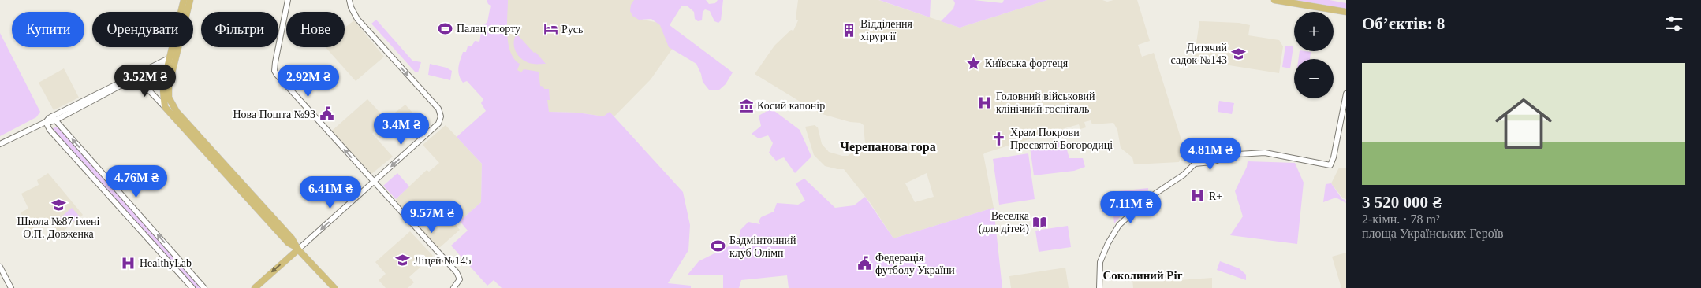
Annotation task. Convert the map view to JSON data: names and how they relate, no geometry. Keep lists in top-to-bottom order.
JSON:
{
  "districts": ["Черепанова гора", "Соколиний Ріг"],
  "places": {
    "sports": ["Палац спорту", "Бадмінтонний клуб Олімп"],
    "hotel": ["Русь"],
    "building": ["Відділення хірургії"],
    "school or university": ["Дитячий садок №143", "Школа №87 імені О.П. Довженка", "Ліцей №145"],
    "place": ["Київська фортеця"],
    "hospital": ["Головний військовий клінічний госпіталь", "R+", "HealthyLab"],
    "museum": ["Косий капонір"],
    "public building": ["Нова Пошта №93", "Федерація футболу України"],
    "church": ["Храм Покрови Пресвятої Богородиці"],
    "library": ["Веселка (для дітей)"]
  },
  "page": {
    "heading": "Об’єктів: 8",
    "map_buttons": ["+", "−"],
    "chip": [
      "Купити",
      "Орендувати",
      "Фільтри",
      "Нове"
    ],
    "list": [
      {
        "name": "3 520 000 ₴",
        "note": "2-кімн. · 78 m² · площа Українських Героїв"
      }
    ],
    "price": [
      "3.52M ₴",
      "2.92M ₴",
      "3.4M ₴",
      "4.81M ₴",
      "4.76M ₴",
      "6.41M ₴",
      "7.11M ₴",
      "9.57M ₴"
    ]
  }
}
